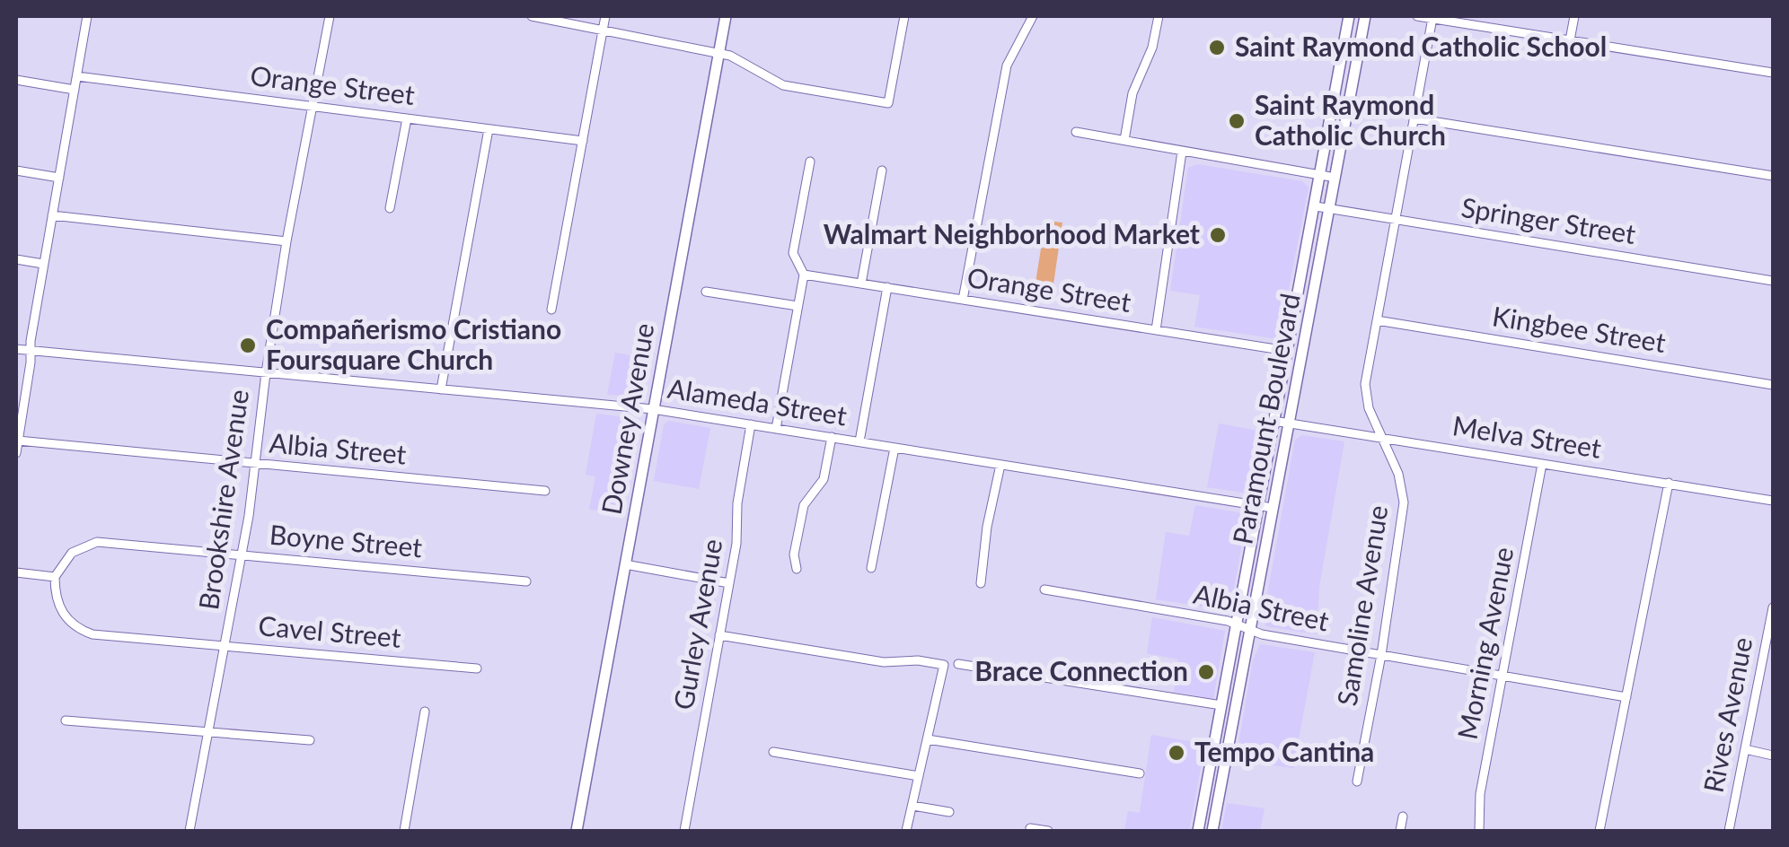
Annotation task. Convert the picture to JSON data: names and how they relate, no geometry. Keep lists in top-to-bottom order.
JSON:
{
  "streets": {
    "main road": ["Downey Avenue", "Paramount Boulevard"],
    "street": [
      "Orange Street",
      "Springer Street",
      "Kingbee Street",
      "Alameda Street",
      "Melva Street",
      "Albia Street",
      "Brookshire Avenue",
      "Boyne Street",
      "Samoline Avenue",
      "Gurley Avenue",
      "Cavel Street",
      "Morning Avenue",
      "Rives Avenue"
    ]
  },
  "crossings": [
    ["Orange Street", "Paramount Boulevard"],
    ["Orange Street", "Brookshire Avenue"],
    ["Springer Street", "Paramount Boulevard"],
    ["Springer Street", "Samoline Avenue"],
    ["Kingbee Street", "Samoline Avenue"],
    ["Alameda Street", "Downey Avenue"],
    ["Alameda Street", "Paramount Boulevard"],
    ["Alameda Street", "Brookshire Avenue"],
    ["Alameda Street", "Gurley Avenue"],
    ["Paramount Boulevard", "Melva Street"],
    ["Paramount Boulevard", "Albia Street"],
    ["Melva Street", "Samoline Avenue"],
    ["Melva Street", "Morning Avenue"],
    ["Albia Street", "Brookshire Avenue"],
    ["Albia Street", "Samoline Avenue"],
    ["Albia Street", "Morning Avenue"],
    ["Brookshire Avenue", "Boyne Street"],
    ["Brookshire Avenue", "Cavel Street"],
    ["Boyne Street", "Cavel Street"]
  ],
  "places": [
    "Saint Raymond Catholic School",
    "Saint Raymond Catholic Church",
    "Walmart Neighborhood Market",
    "Compañerismo Cristiano Foursquare Church",
    "Brace Connection",
    "Tempo Cantina"
  ]
}
